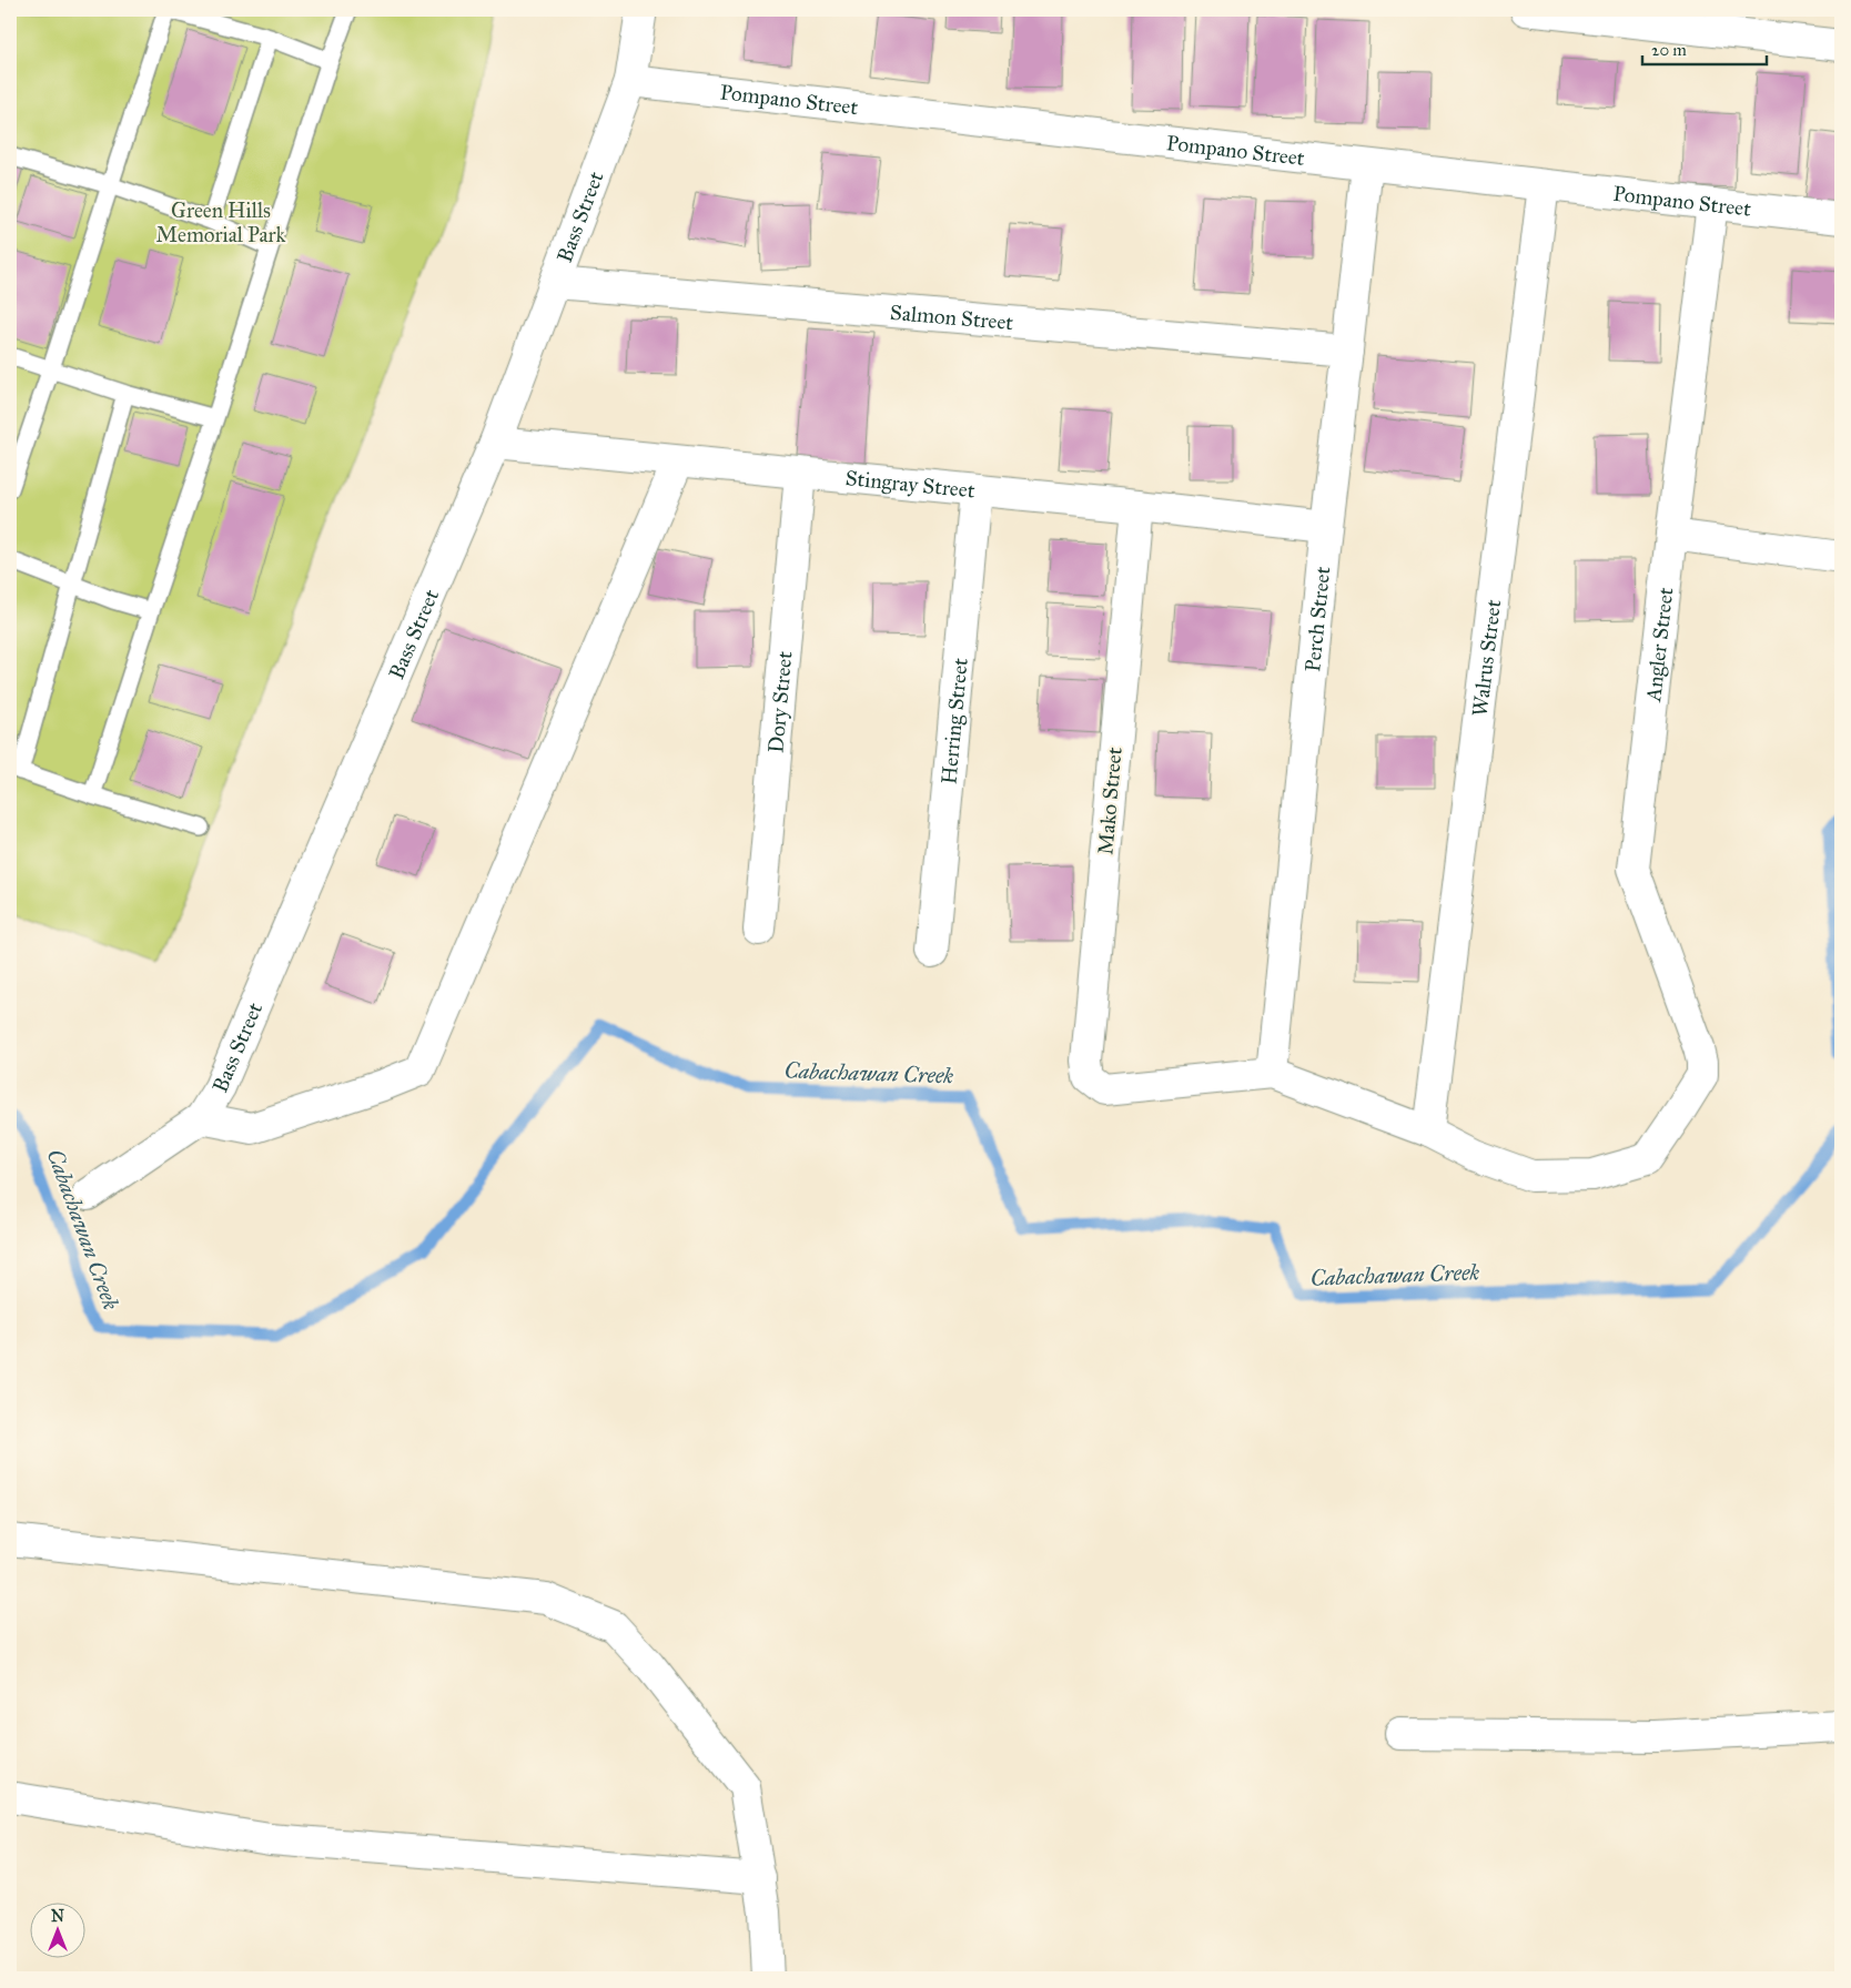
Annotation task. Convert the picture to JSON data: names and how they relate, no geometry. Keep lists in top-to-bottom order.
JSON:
{
  "streets": {
    "street": [
      "Pompano Street",
      "Bass Street",
      "Salmon Street",
      "Stingray Street",
      "Perch Street",
      "Angler Street",
      "Walrus Street",
      "Dory Street",
      "Herring Street",
      "Mako Street"
    ]
  },
  "crossings": [
    ["Pompano Street", "Bass Street"],
    ["Pompano Street", "Perch Street"],
    ["Pompano Street", "Angler Street"],
    ["Pompano Street", "Walrus Street"],
    ["Bass Street", "Salmon Street"],
    ["Bass Street", "Stingray Street"],
    ["Salmon Street", "Perch Street"],
    ["Stingray Street", "Perch Street"],
    ["Stingray Street", "Dory Street"],
    ["Stingray Street", "Herring Street"],
    ["Stingray Street", "Mako Street"],
    ["Perch Street", "Mako Street"],
    ["Angler Street", "Walrus Street"]
  ],
  "water": ["Cabachawan Creek"],
  "parks": ["Green Hills Memorial Park"],
  "scale_bar": "20 m",
  "north": "top"
}
